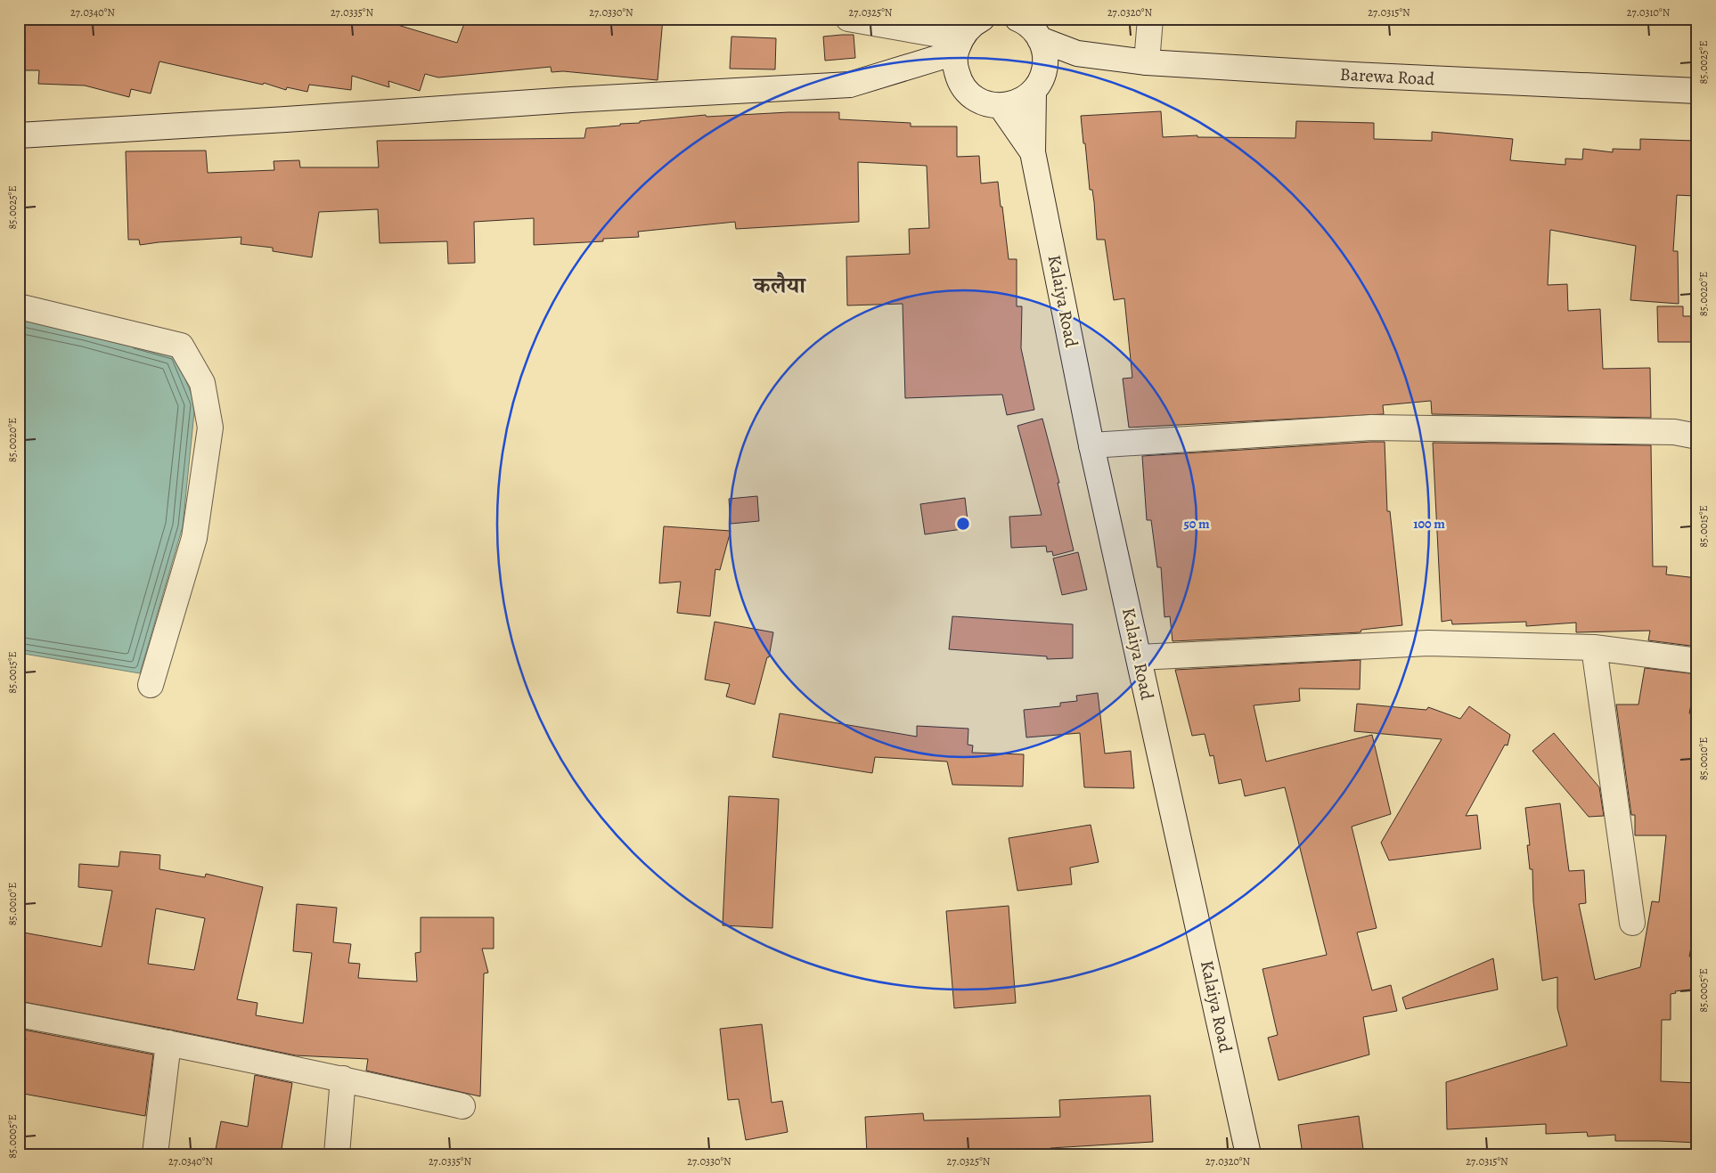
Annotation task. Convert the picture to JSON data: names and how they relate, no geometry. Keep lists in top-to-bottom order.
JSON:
{
  "streets": {
    "main road": ["Barewa Road", "Kalaiya Road"]
  },
  "districts": ["कलैया"],
  "coordinates": [
    "27.0340°N",
    "27.0335°N",
    "27.0330°N",
    "27.0325°N",
    "27.0320°N",
    "27.0315°N",
    "27.0310°N",
    "85.0025°E",
    "85.0020°E",
    "85.0015°E",
    "85.0010°E",
    "85.0005°E"
  ],
  "rings": ["50 m", "100 m"]
}
